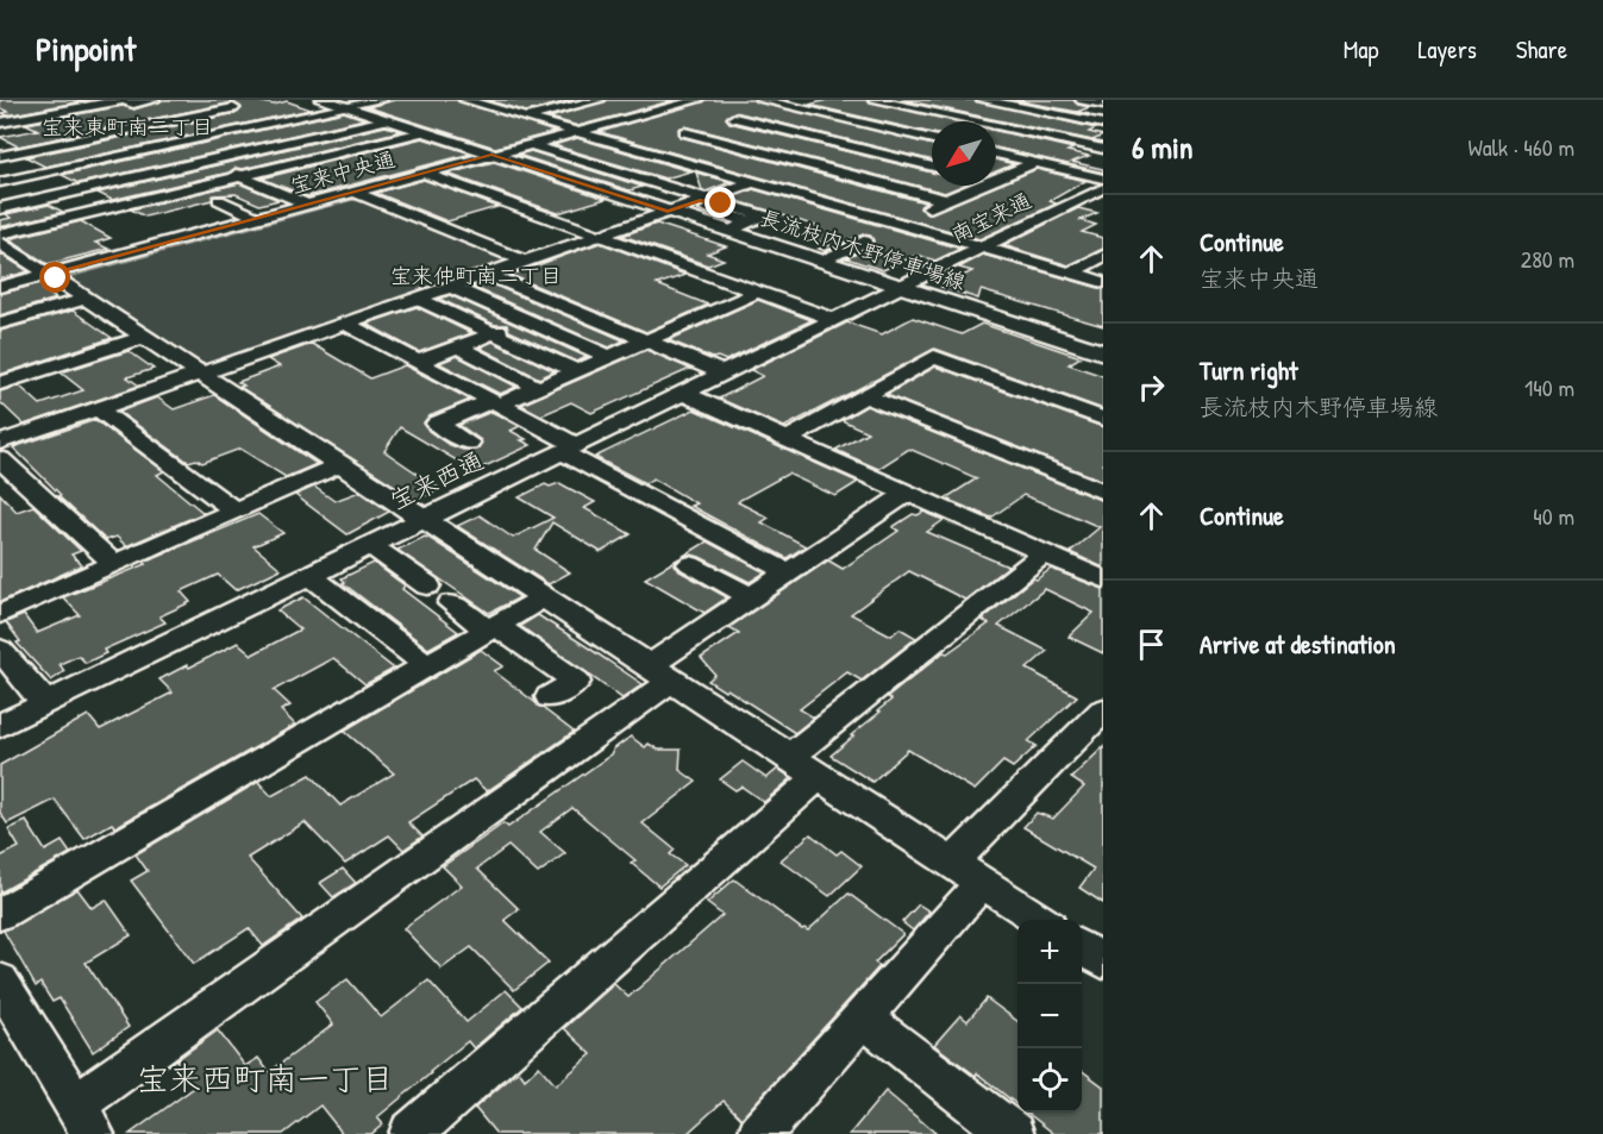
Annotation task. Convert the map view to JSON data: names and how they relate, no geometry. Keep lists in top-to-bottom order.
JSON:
{
  "streets": {
    "main road": ["長流枝内木野停車場線"],
    "street": ["宝来中央通", "南宝来通", "宝来西通"]
  },
  "crossings": [
    ["宝来中央通", "長流枝内木野停車場線"],
    ["南宝来通", "長流枝内木野停車場線"],
    ["南宝来通", "宝来西通"],
    ["長流枝内木野停車場線", "宝来西通"]
  ],
  "districts": ["宝来東町南二丁目", "宝来仲町南二丁目", "宝来西町南一丁目"],
  "north": "bottom left",
  "page": {
    "header": "Pinpoint",
    "nav": ["Map", "Layers", "Share"],
    "heading": ["6 min", "Walk · 460 m"],
    "list": [
      ["Continue", "宝来中央通", "280 m"],
      ["Turn right", "長流枝内木野停車場線", "140 m"],
      ["Continue", "40 m"],
      "Arrive at destination"
    ],
    "map_buttons": ["+", "−"]
  }
}
